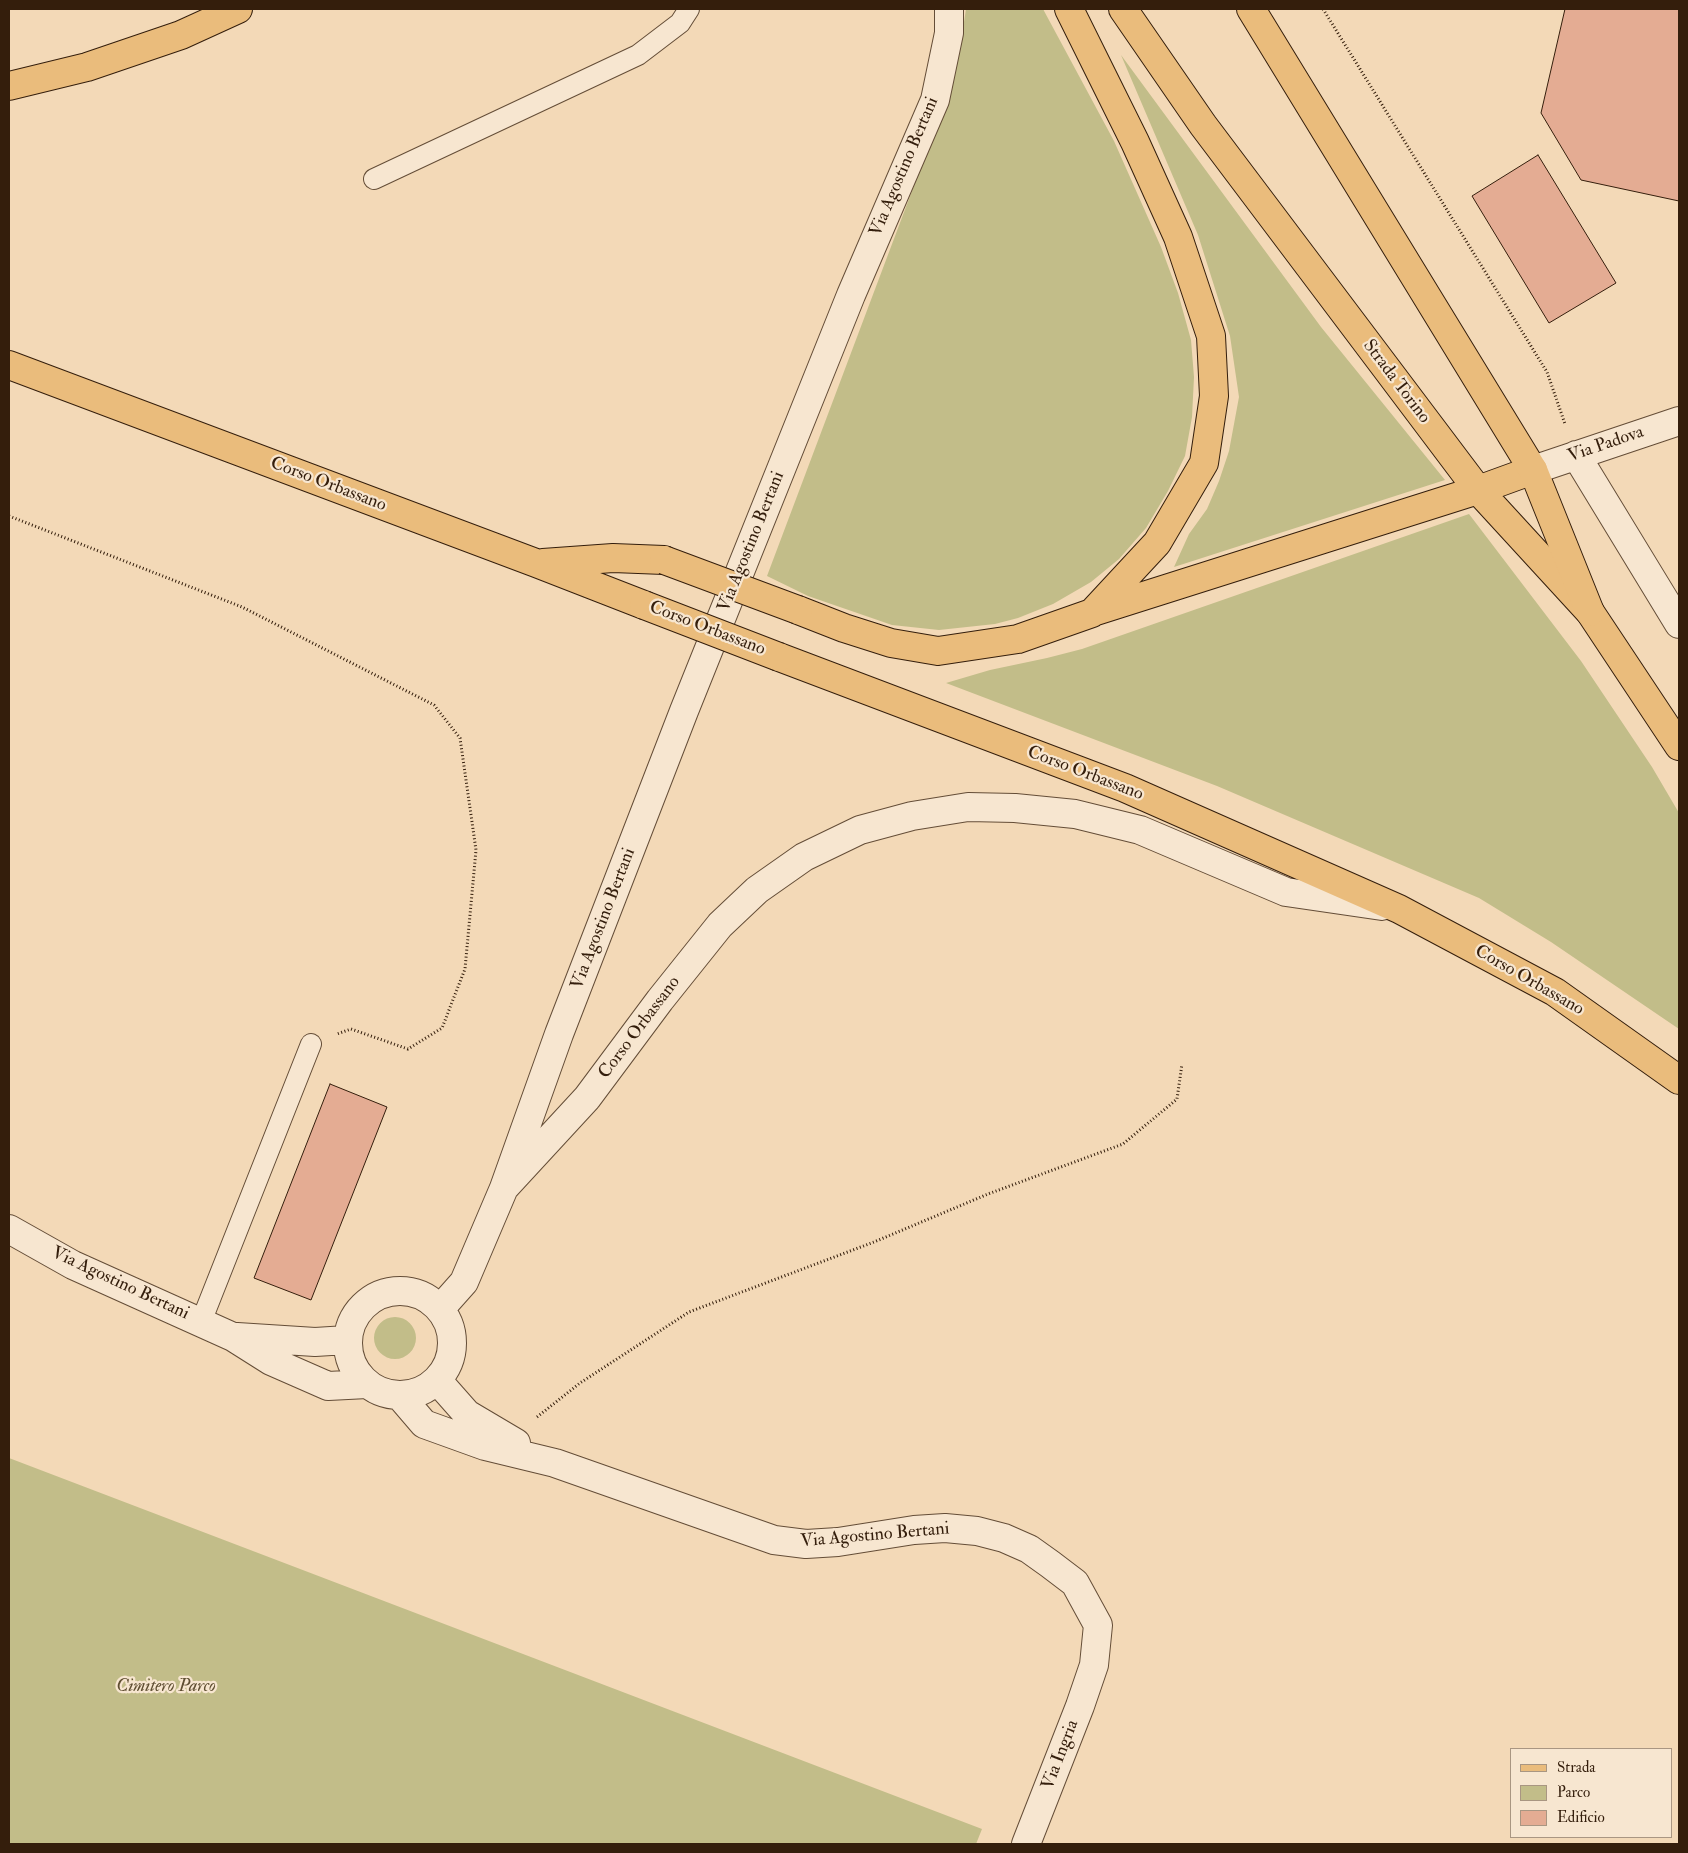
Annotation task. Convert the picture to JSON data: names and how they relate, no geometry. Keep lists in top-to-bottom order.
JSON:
{
  "streets": {
    "main road": ["Strada Torino", "Corso Orbassano"],
    "street": ["Via Agostino Bertani", "Via Padova", "Via Ingria"]
  },
  "crossings": [
    ["Via Agostino Bertani", "Corso Orbassano"],
    ["Via Agostino Bertani", "Via Ingria"]
  ],
  "parks": ["Cimitero Parco"],
  "legend": ["Strada", "Parco", "Edificio"]
}
